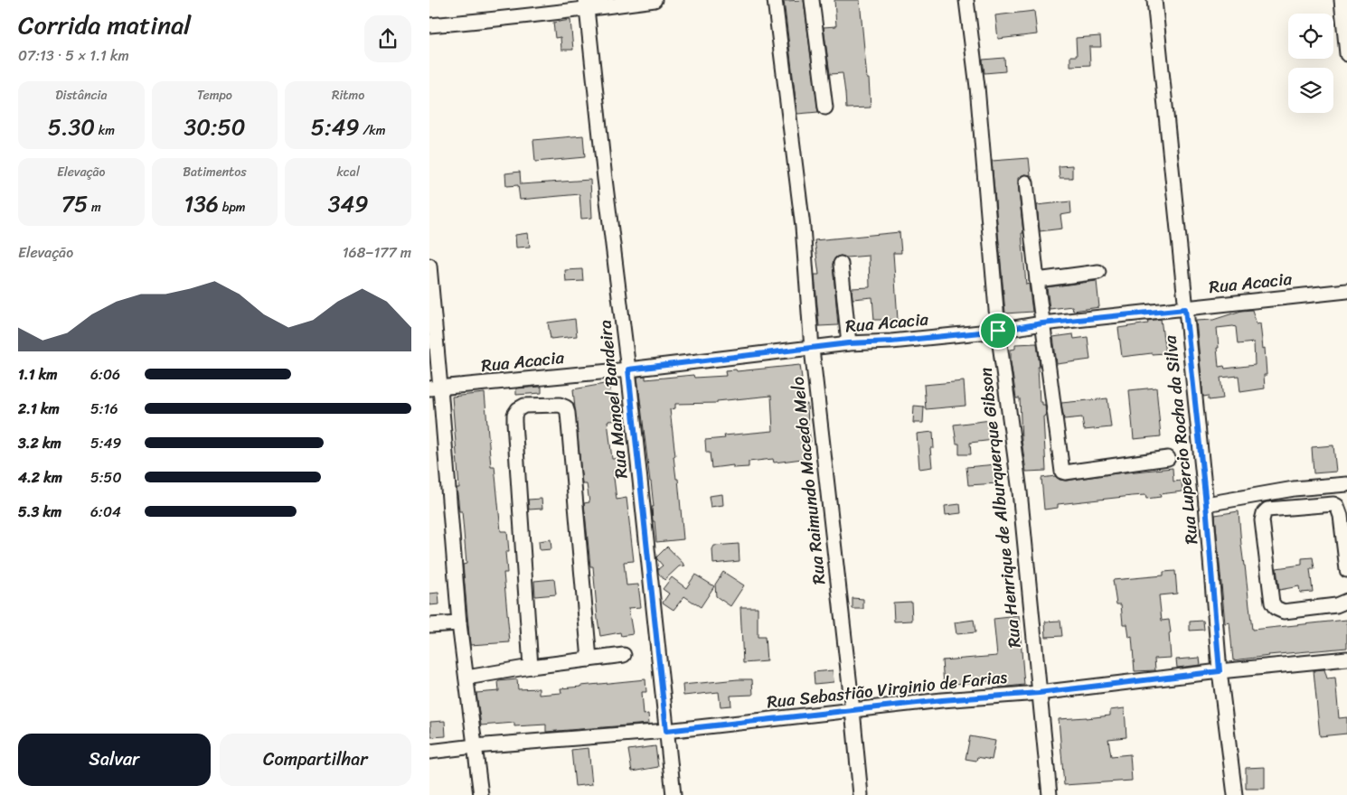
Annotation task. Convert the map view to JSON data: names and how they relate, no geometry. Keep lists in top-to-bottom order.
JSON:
{
  "streets": {
    "street": [
      "Rua Acacia",
      "Rua Manoel Bandeira",
      "Rua Lupercio Rocha da Silva",
      "Rua Raimundo Macedo Melo",
      "Rua Henrique de Alburquerque Gibson",
      "Rua Sebastião Virginio de Farias"
    ]
  },
  "crossings": [
    ["Rua Acacia", "Rua Manoel Bandeira"],
    ["Rua Acacia", "Rua Lupercio Rocha da Silva"],
    ["Rua Acacia", "Rua Raimundo Macedo Melo"],
    ["Rua Acacia", "Rua Henrique de Alburquerque Gibson"],
    ["Rua Manoel Bandeira", "Rua Sebastião Virginio de Farias"],
    ["Rua Lupercio Rocha da Silva", "Rua Sebastião Virginio de Farias"],
    ["Rua Raimundo Macedo Melo", "Rua Sebastião Virginio de Farias"],
    ["Rua Henrique de Alburquerque Gibson", "Rua Sebastião Virginio de Farias"]
  ],
  "page": {
    "heading": ["Corrida matinal", "07:13 · 5 × 1.1 km"],
    "stats": [
      ["Distância", "5.30 km"],
      ["Tempo", "30:50"],
      ["Ritmo", "5:49 /km"],
      ["Elevação", "75 m"],
      ["Batimentos", "136 bpm"],
      ["kcal", "349"]
    ],
    "chart": ["Elevação", "168–177 m"],
    "list": [
      {
        "name": "1.1 km",
        "note": "6:06"
      },
      {
        "name": "2.1 km",
        "note": "5:16"
      },
      {
        "name": "3.2 km",
        "note": "5:49"
      },
      {
        "name": "4.2 km",
        "note": "5:50"
      },
      {
        "name": "5.3 km",
        "note": "6:04"
      }
    ],
    "buttons": ["Salvar", "Compartilhar"]
  }
}
